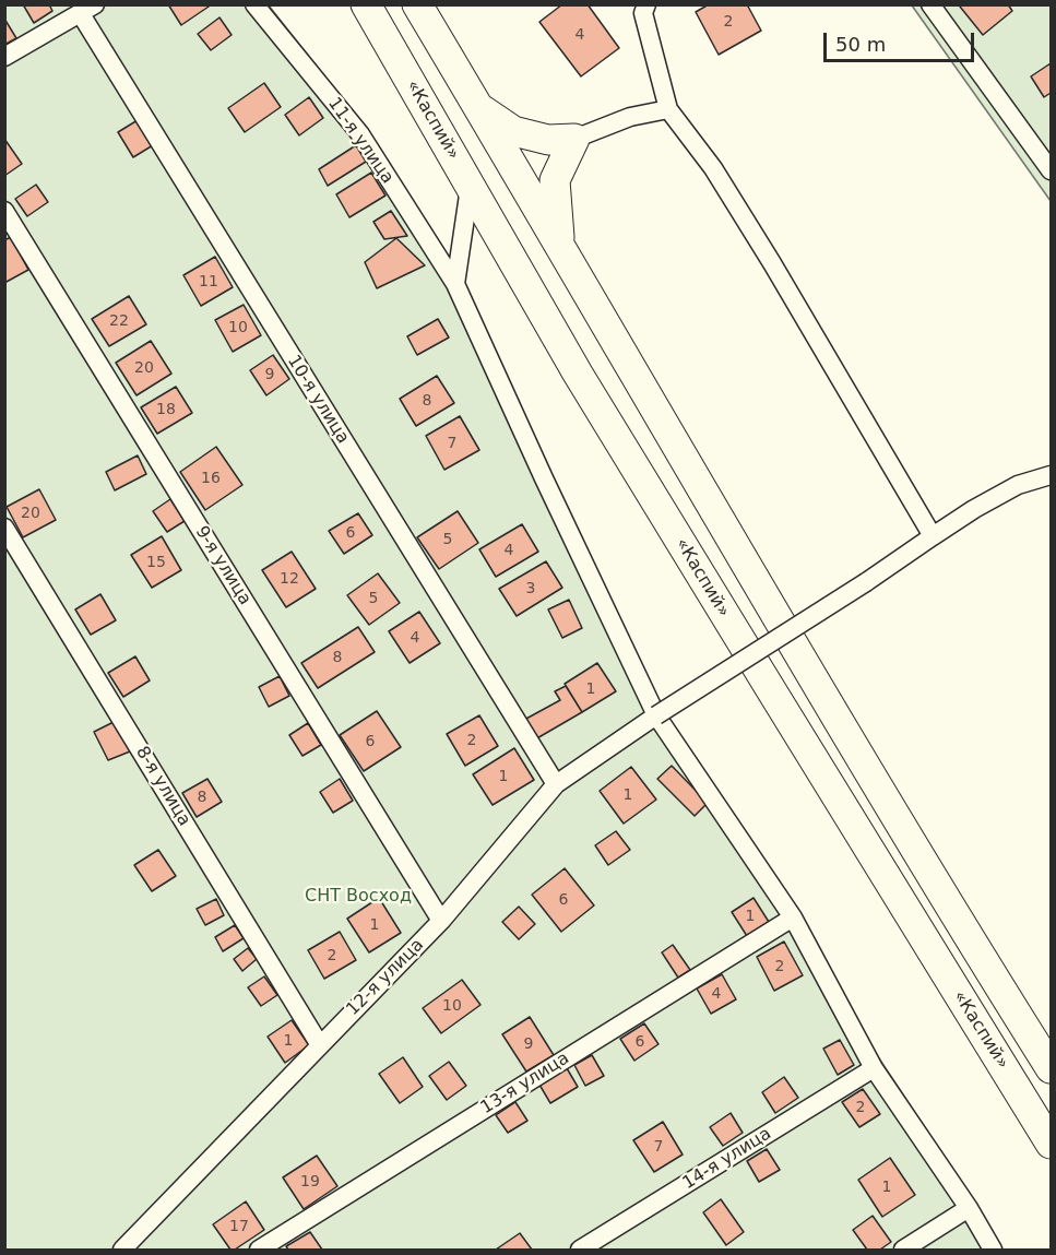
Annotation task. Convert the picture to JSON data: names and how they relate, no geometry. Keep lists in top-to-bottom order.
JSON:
{
  "streets": {
    "highway": ["«Каспий»"],
    "street": [
      "11-я улица",
      "10-я улица",
      "9-я улица",
      "8-я улица",
      "12-я улица",
      "13-я улица",
      "14-я улица"
    ]
  },
  "crossings": [
    ["11-я улица", "12-я улица"],
    ["11-я улица", "13-я улица"],
    ["11-я улица", "14-я улица"],
    ["10-я улица", "12-я улица"],
    ["9-я улица", "12-я улица"],
    ["8-я улица", "12-я улица"]
  ],
  "parks": ["СНТ Восход"],
  "house_numbers": [
    "2",
    "4",
    "11",
    "22",
    "10",
    "20",
    "9",
    "8",
    "18",
    "7",
    "16",
    "20",
    "6",
    "5",
    "4",
    "15",
    "12",
    "3",
    "5",
    "4",
    "8",
    "1",
    "2",
    "6",
    "1",
    "1",
    "8",
    "6",
    "1",
    "1",
    "2",
    "2",
    "4",
    "10",
    "1",
    "6",
    "9",
    "2",
    "7",
    "19",
    "1",
    "17"
  ],
  "scale_bar": "50 m"
}
